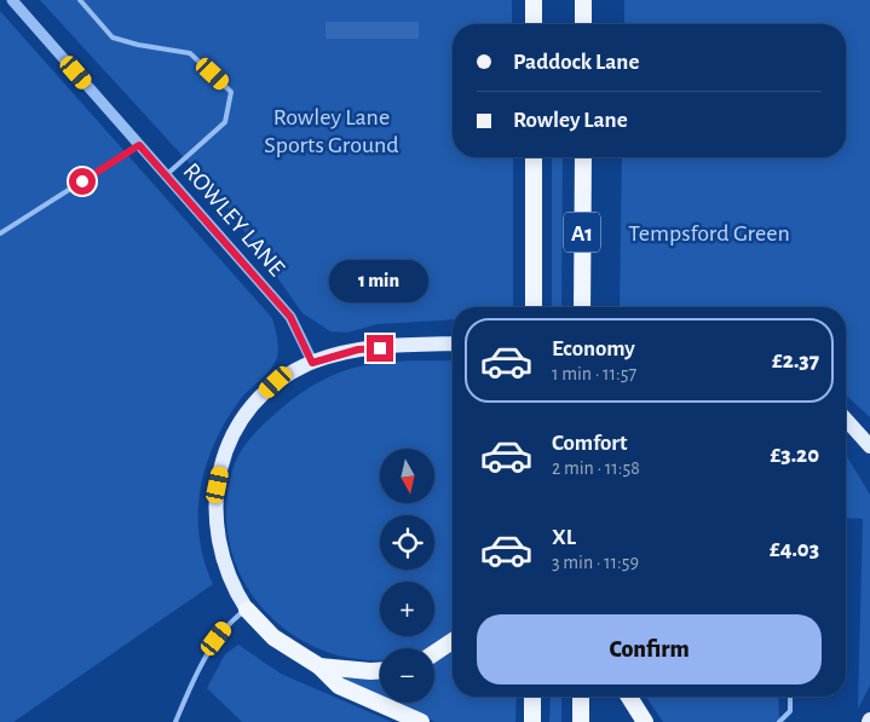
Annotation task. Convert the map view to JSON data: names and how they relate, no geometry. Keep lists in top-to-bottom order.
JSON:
{
  "streets": {
    "highway": ["A1"],
    "street": ["ROWLEY LANE"]
  },
  "parks": ["Rowley Lane Sports Ground", "Tempsford Green"],
  "north": "bottom",
  "page": {
    "banner": ["Paddock Lane", "Rowley Lane"],
    "bubble": "1 min",
    "list": [
      {
        "name": "Economy",
        "note": "1 min · 11:57",
        "value": "£2.37"
      },
      {
        "name": "Comfort",
        "note": "2 min · 11:58",
        "value": "£3.20"
      },
      {
        "name": "XL",
        "note": "3 min · 11:59",
        "value": "£4.03"
      }
    ],
    "map_buttons": ["+", "−"],
    "buttons": "Confirm"
  }
}
